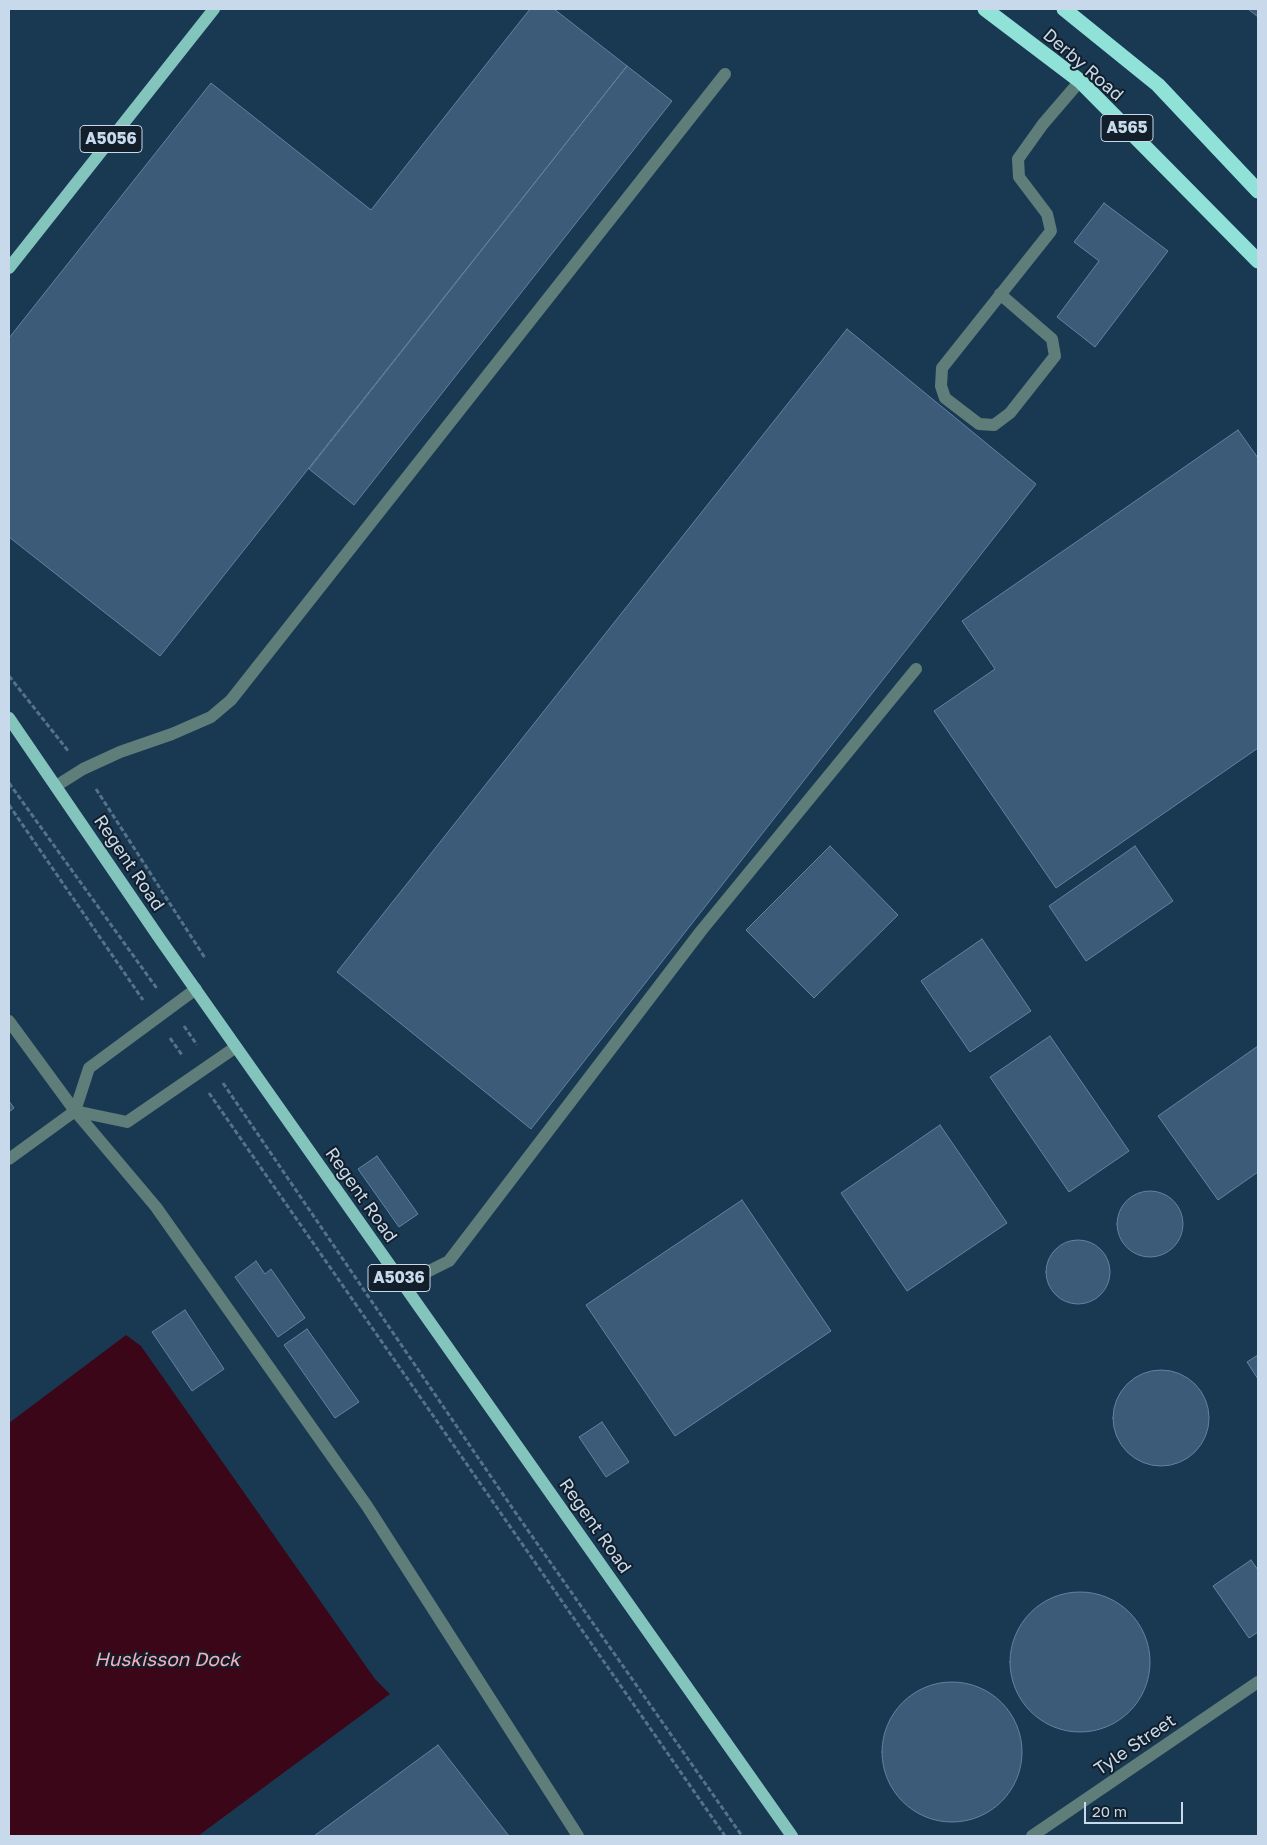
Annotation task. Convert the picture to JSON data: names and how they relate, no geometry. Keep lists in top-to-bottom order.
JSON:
{
  "streets": {
    "highway": ["Derby Road", "A565"],
    "main road": ["A5056", "Regent Road", "A5036"],
    "street": ["Tyle Street"]
  },
  "water": ["Huskisson Dock"],
  "scale_bar": "20 m"
}
